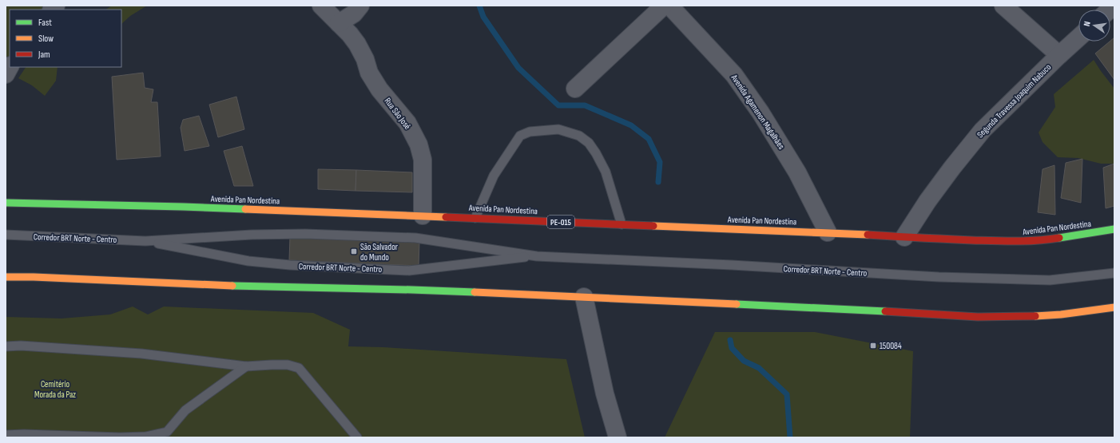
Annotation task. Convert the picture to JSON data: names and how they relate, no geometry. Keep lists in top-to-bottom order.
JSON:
{
  "streets": {
    "highway": ["Avenida Pan Nordestina", "PE-015"],
    "street": ["Segunda Travessa Joaquim Nabuco", "Avenida Agamenon Magalhães", "Rua São José"],
    "lane": ["Corredor BRT Norte - Centro"]
  },
  "crossings": [
    ["Segunda Travessa Joaquim Nabuco", "Avenida Pan Nordestina"],
    ["Avenida Agamenon Magalhães", "Avenida Pan Nordestina"],
    ["Rua São José", "Avenida Pan Nordestina"]
  ],
  "parks": ["Cemitério Morada da Paz"],
  "places": {
    "transit": ["São Salvador do Mundo", "150084"]
  },
  "legend": ["Fast", "Slow", "Jam"],
  "north": "left"
}
